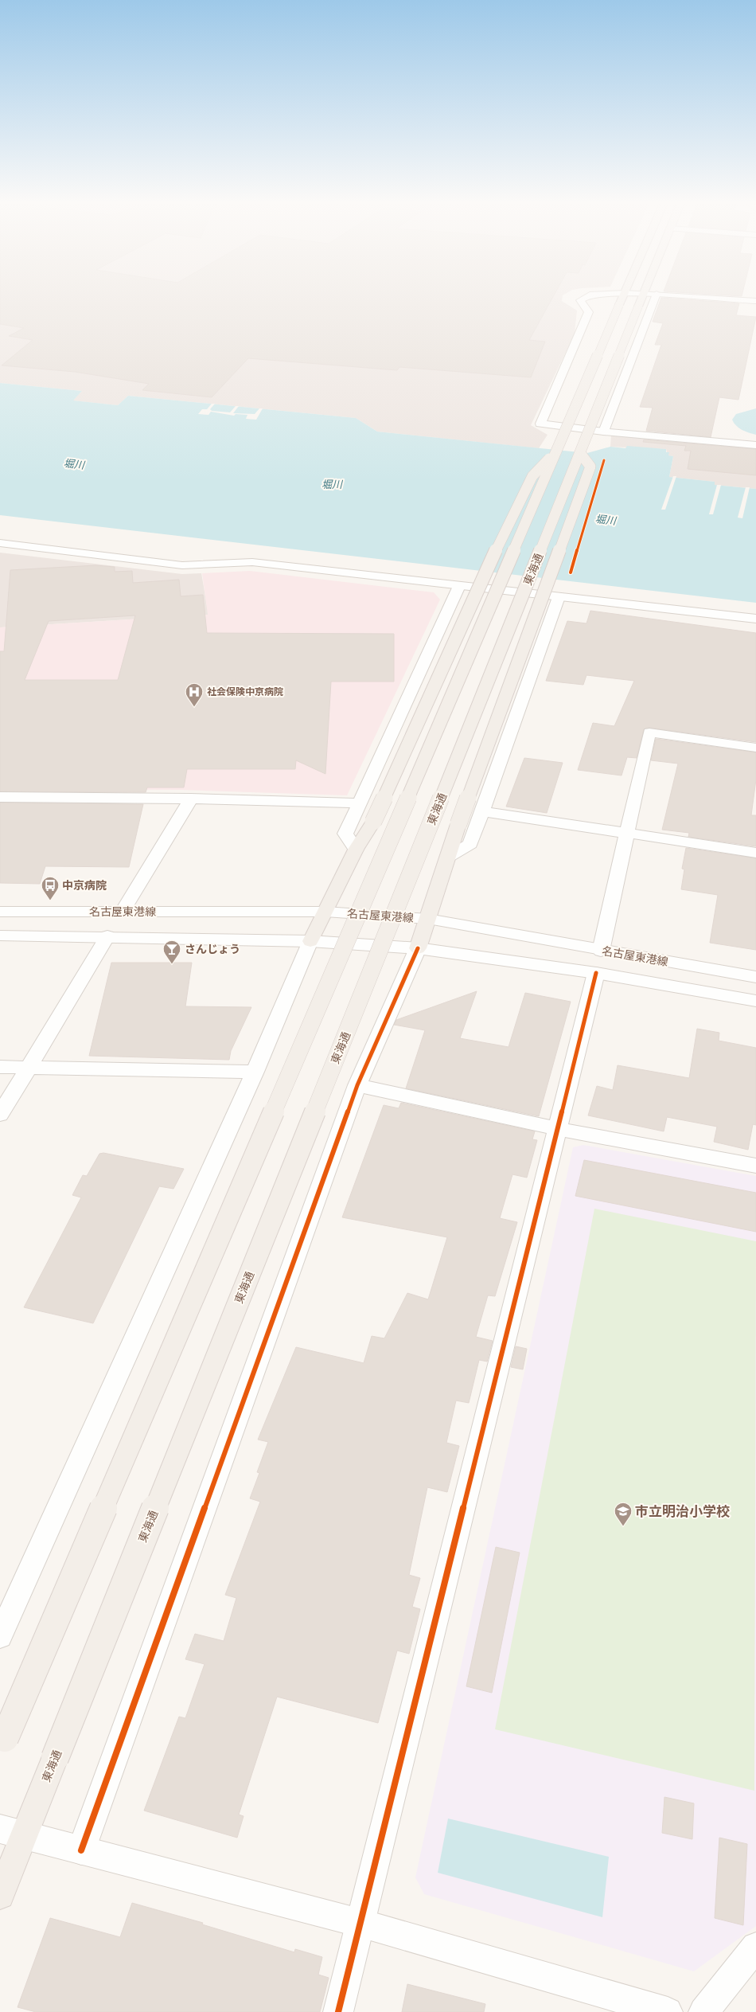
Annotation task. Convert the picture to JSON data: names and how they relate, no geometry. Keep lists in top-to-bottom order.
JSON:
{
  "streets": {
    "main road": ["東海通"],
    "street": ["名古屋東港線"]
  },
  "water": ["堀川"],
  "places": {
    "hospital": ["社会保険中京病院"],
    "bus stop": ["中京病院"],
    "bar": ["さんじょう"],
    "school or university": ["市立明治小学校"]
  }
}
